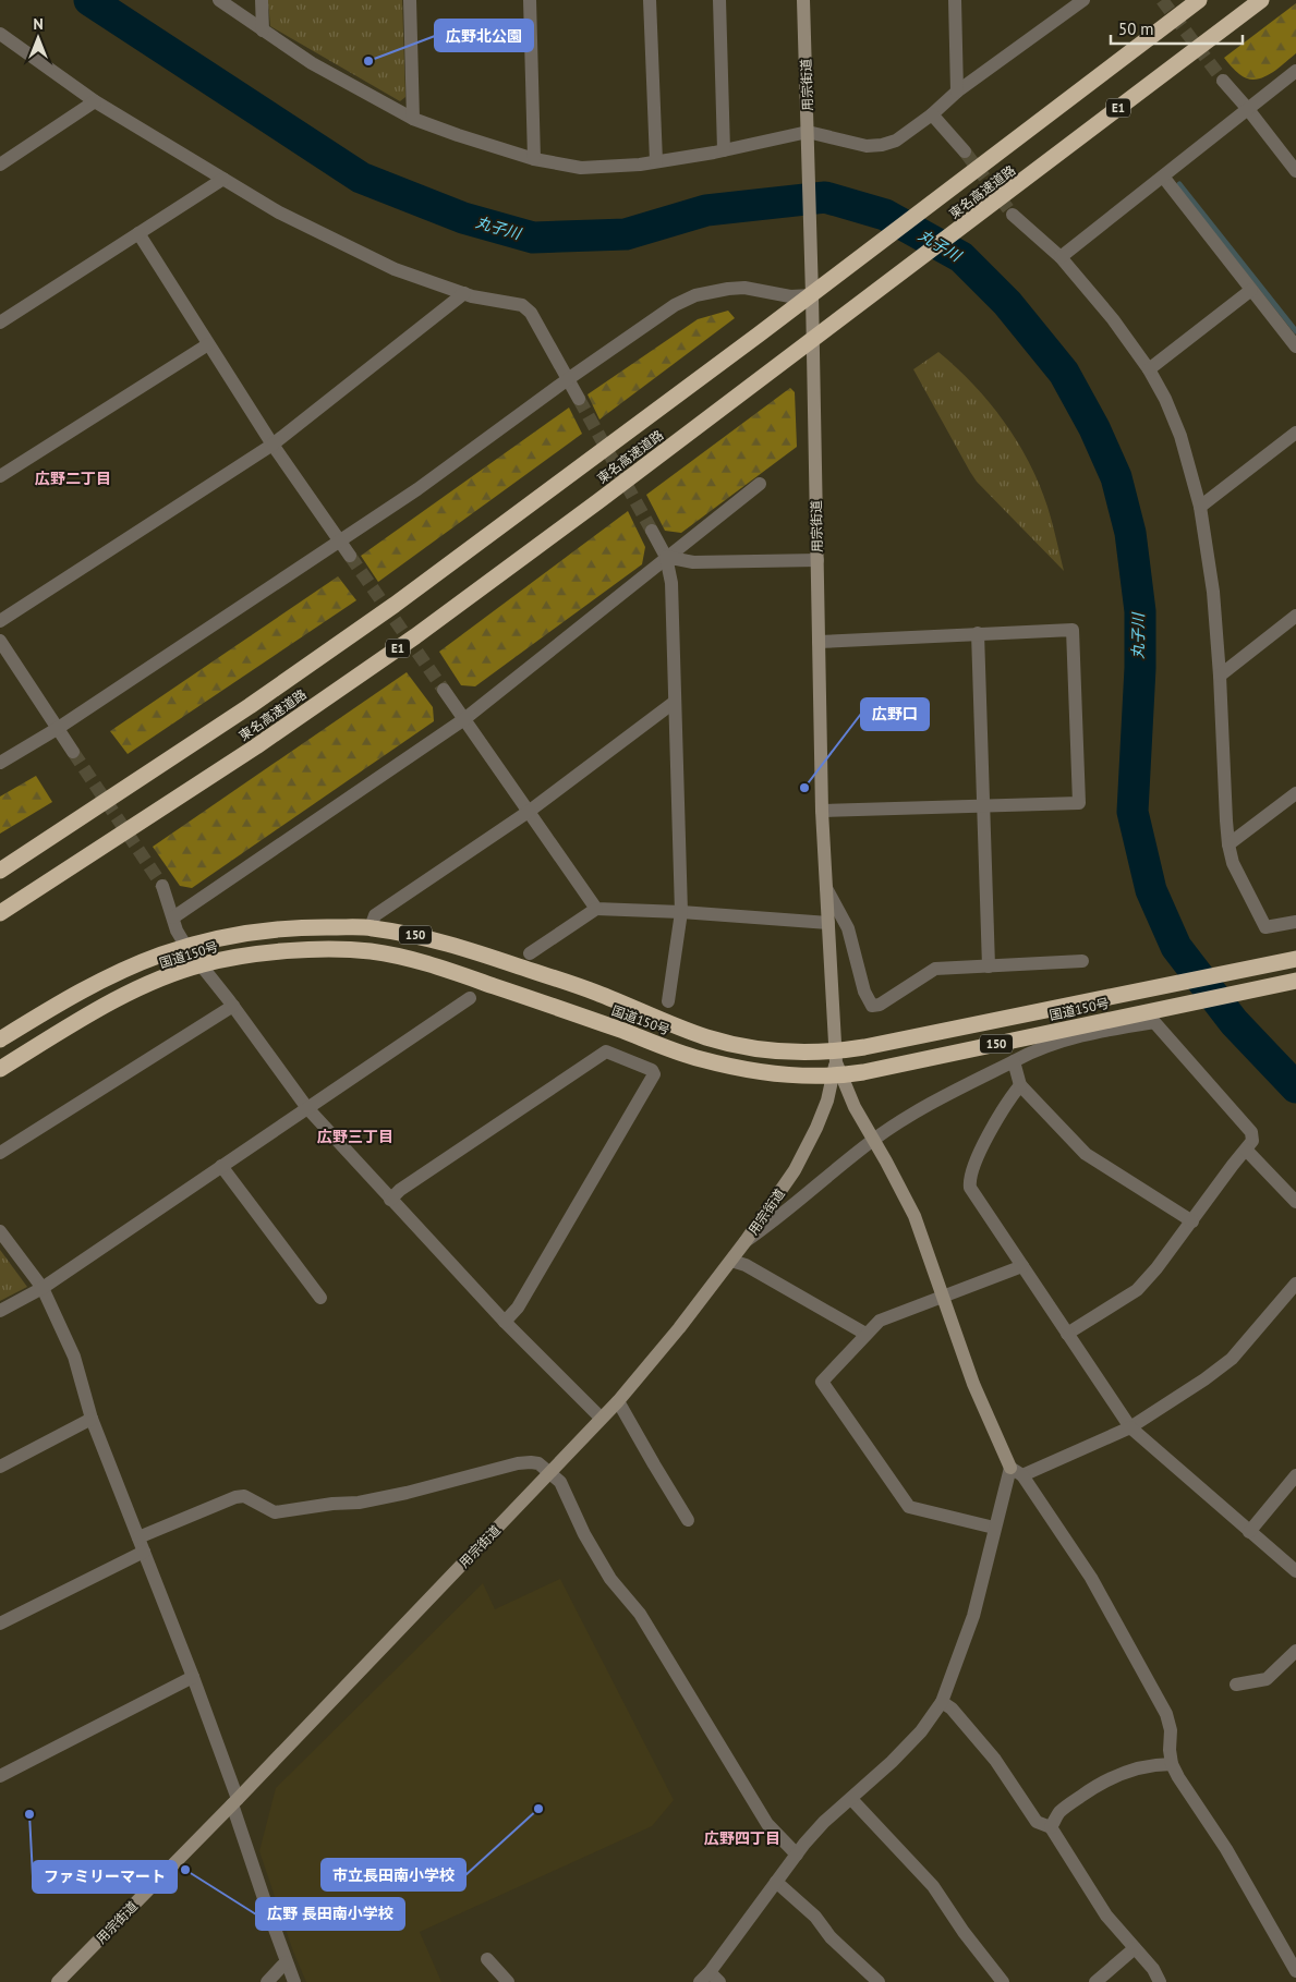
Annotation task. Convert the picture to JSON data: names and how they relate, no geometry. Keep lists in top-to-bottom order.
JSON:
{
  "streets": {
    "highway": [
      "E1",
      "東名高速道路",
      "150",
      "国道150号"
    ],
    "street": ["用宗街道"]
  },
  "crossings": [
    ["用宗街道", "国道150号"]
  ],
  "districts": ["広野二丁目", "広野三丁目", "広野四丁目"],
  "water": ["丸子川"],
  "places": [
    "広野北公園",
    "広野口",
    "市立長田南小学校",
    "ファミリーマート",
    "広野 長田南小学校"
  ],
  "scale_bar": "50 m",
  "north": "top"
}
